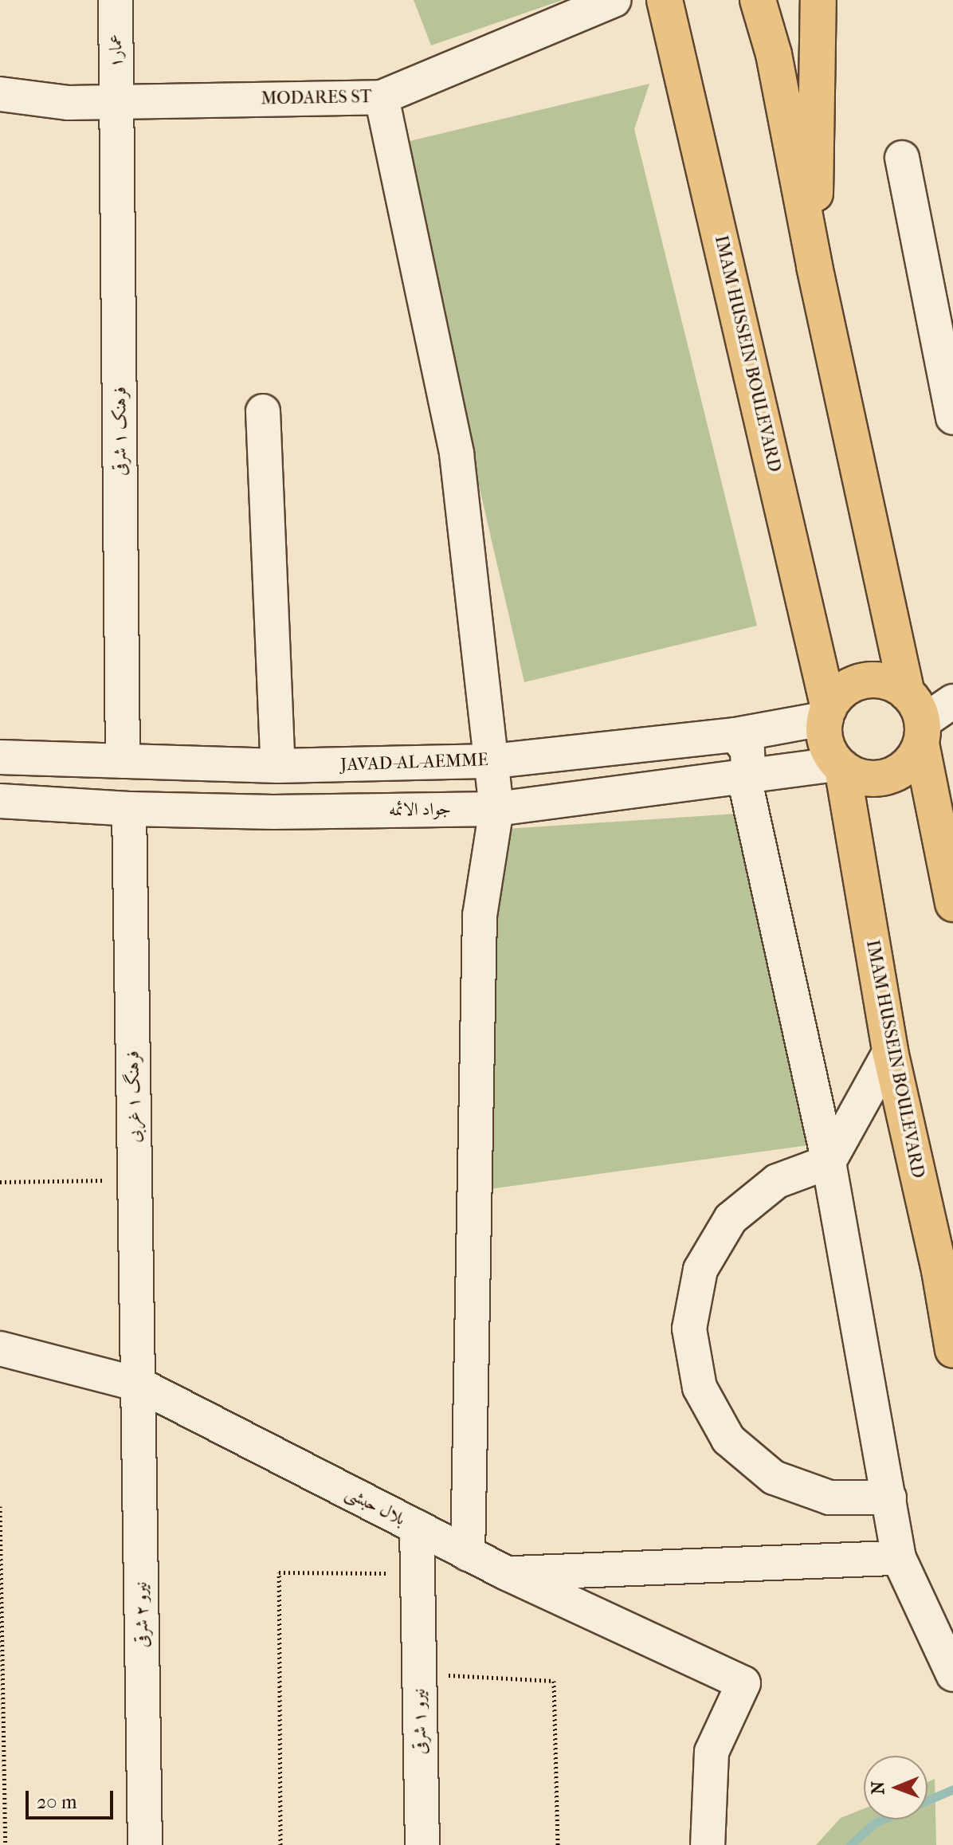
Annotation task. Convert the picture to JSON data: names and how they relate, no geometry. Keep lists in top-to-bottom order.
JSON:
{
  "streets": {
    "main road": ["IMAM HUSSEIN BOULEVARD"],
    "street": [
      "عمار۱",
      "MODARES ST",
      "فرهنک ۱ شرقی",
      "JAVAD-AL-AEMME",
      "جواد الائمه",
      "فرهنگ ۱ غربی",
      "بلال حبشی",
      "نیرو ۲ شرقی",
      "نیرو ۱ شرقی"
    ]
  },
  "crossings": [
    ["عمار۱", "MODARES ST"],
    ["عمار۱", "فرهنک ۱ شرقی"],
    ["MODARES ST", "فرهنک ۱ شرقی"],
    ["IMAM HUSSEIN BOULEVARD", "JAVAD-AL-AEMME"],
    ["IMAM HUSSEIN BOULEVARD", "جواد الائمه"],
    ["فرهنک ۱ شرقی", "JAVAD-AL-AEMME"],
    ["JAVAD-AL-AEMME", "جواد الائمه"],
    ["جواد الائمه", "فرهنگ ۱ غربی"],
    ["فرهنگ ۱ غربی", "بلال حبشی"],
    ["فرهنگ ۱ غربی", "نیرو ۲ شرقی"],
    ["بلال حبشی", "نیرو ۲ شرقی"],
    ["بلال حبشی", "نیرو ۱ شرقی"]
  ],
  "scale_bar": "20 m",
  "north": "left"
}
